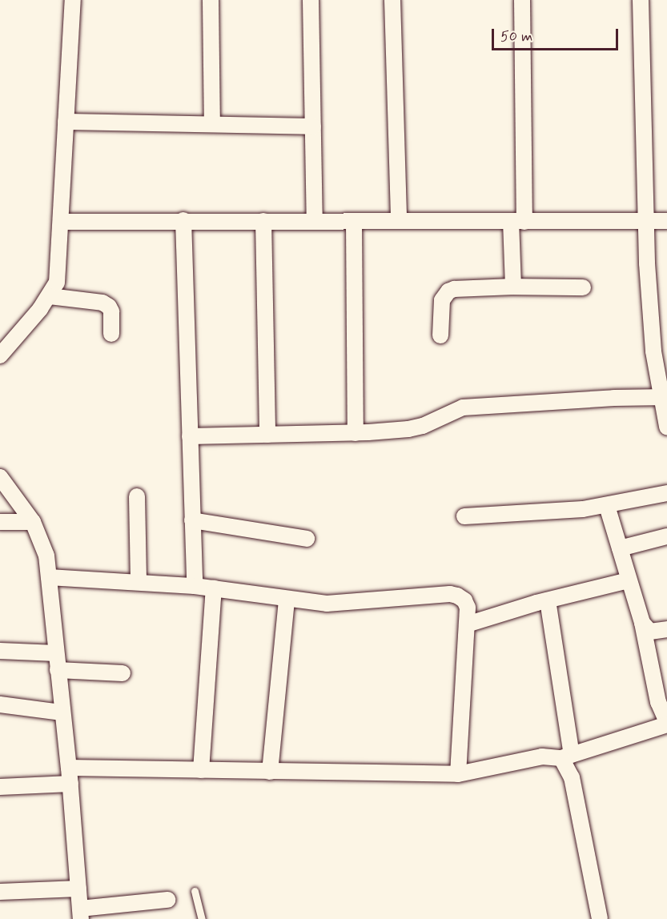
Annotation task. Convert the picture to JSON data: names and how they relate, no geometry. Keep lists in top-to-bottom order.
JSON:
{
  "scale_bar": "50 m"
}
